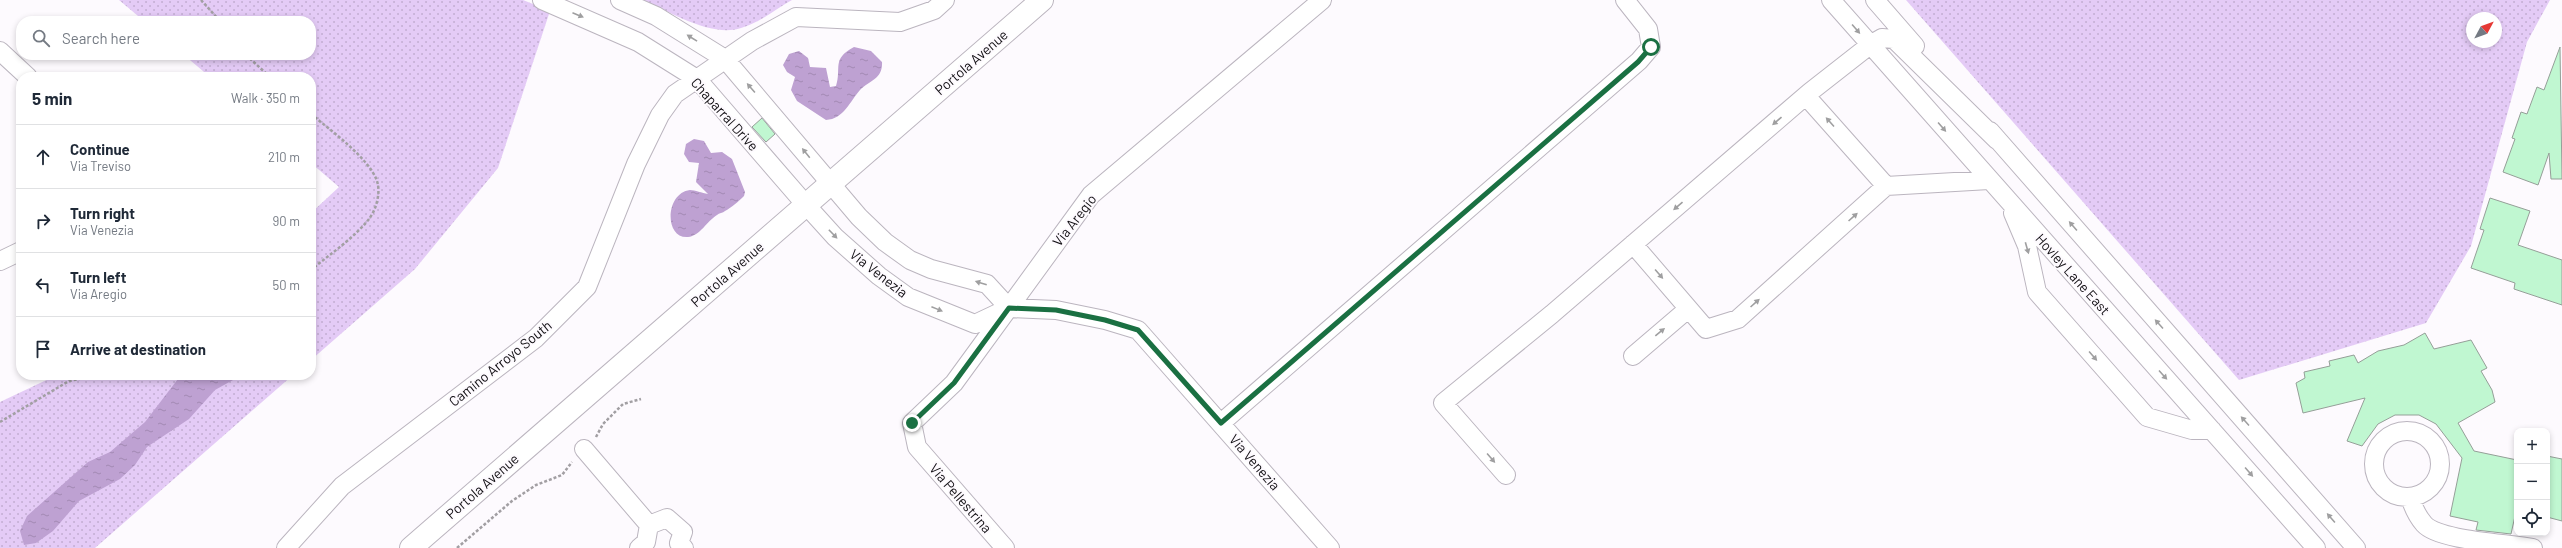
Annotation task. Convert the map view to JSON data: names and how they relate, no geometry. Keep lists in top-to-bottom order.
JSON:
{
  "streets": {
    "main road": ["Portola Avenue"],
    "street": [
      "Chaparral Drive",
      "Via Aregio",
      "Via Venezia",
      "Hovley Lane East",
      "Camino Arroyo South",
      "Via Pellestrina"
    ]
  },
  "crossings": [
    ["Portola Avenue", "Chaparral Drive"],
    ["Portola Avenue", "Via Venezia"],
    ["Chaparral Drive", "Via Venezia"],
    ["Chaparral Drive", "Camino Arroyo South"],
    ["Via Aregio", "Via Venezia"],
    ["Via Aregio", "Via Pellestrina"]
  ],
  "north": "top right",
  "page": {
    "search": "Search here",
    "heading": ["5 min", "Walk · 350 m"],
    "list": [
      ["Continue", "Via Treviso", "210 m"],
      ["Turn right", "Via Venezia", "90 m"],
      ["Turn left", "Via Aregio", "50 m"],
      "Arrive at destination"
    ],
    "map_buttons": ["+", "−"]
  }
}
